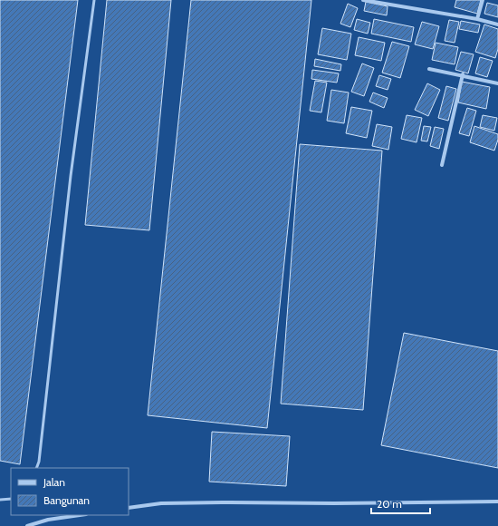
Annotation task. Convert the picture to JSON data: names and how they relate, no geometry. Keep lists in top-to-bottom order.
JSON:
{
  "legend": ["Jalan", "Bangunan"],
  "scale_bar": "20 m"
}
